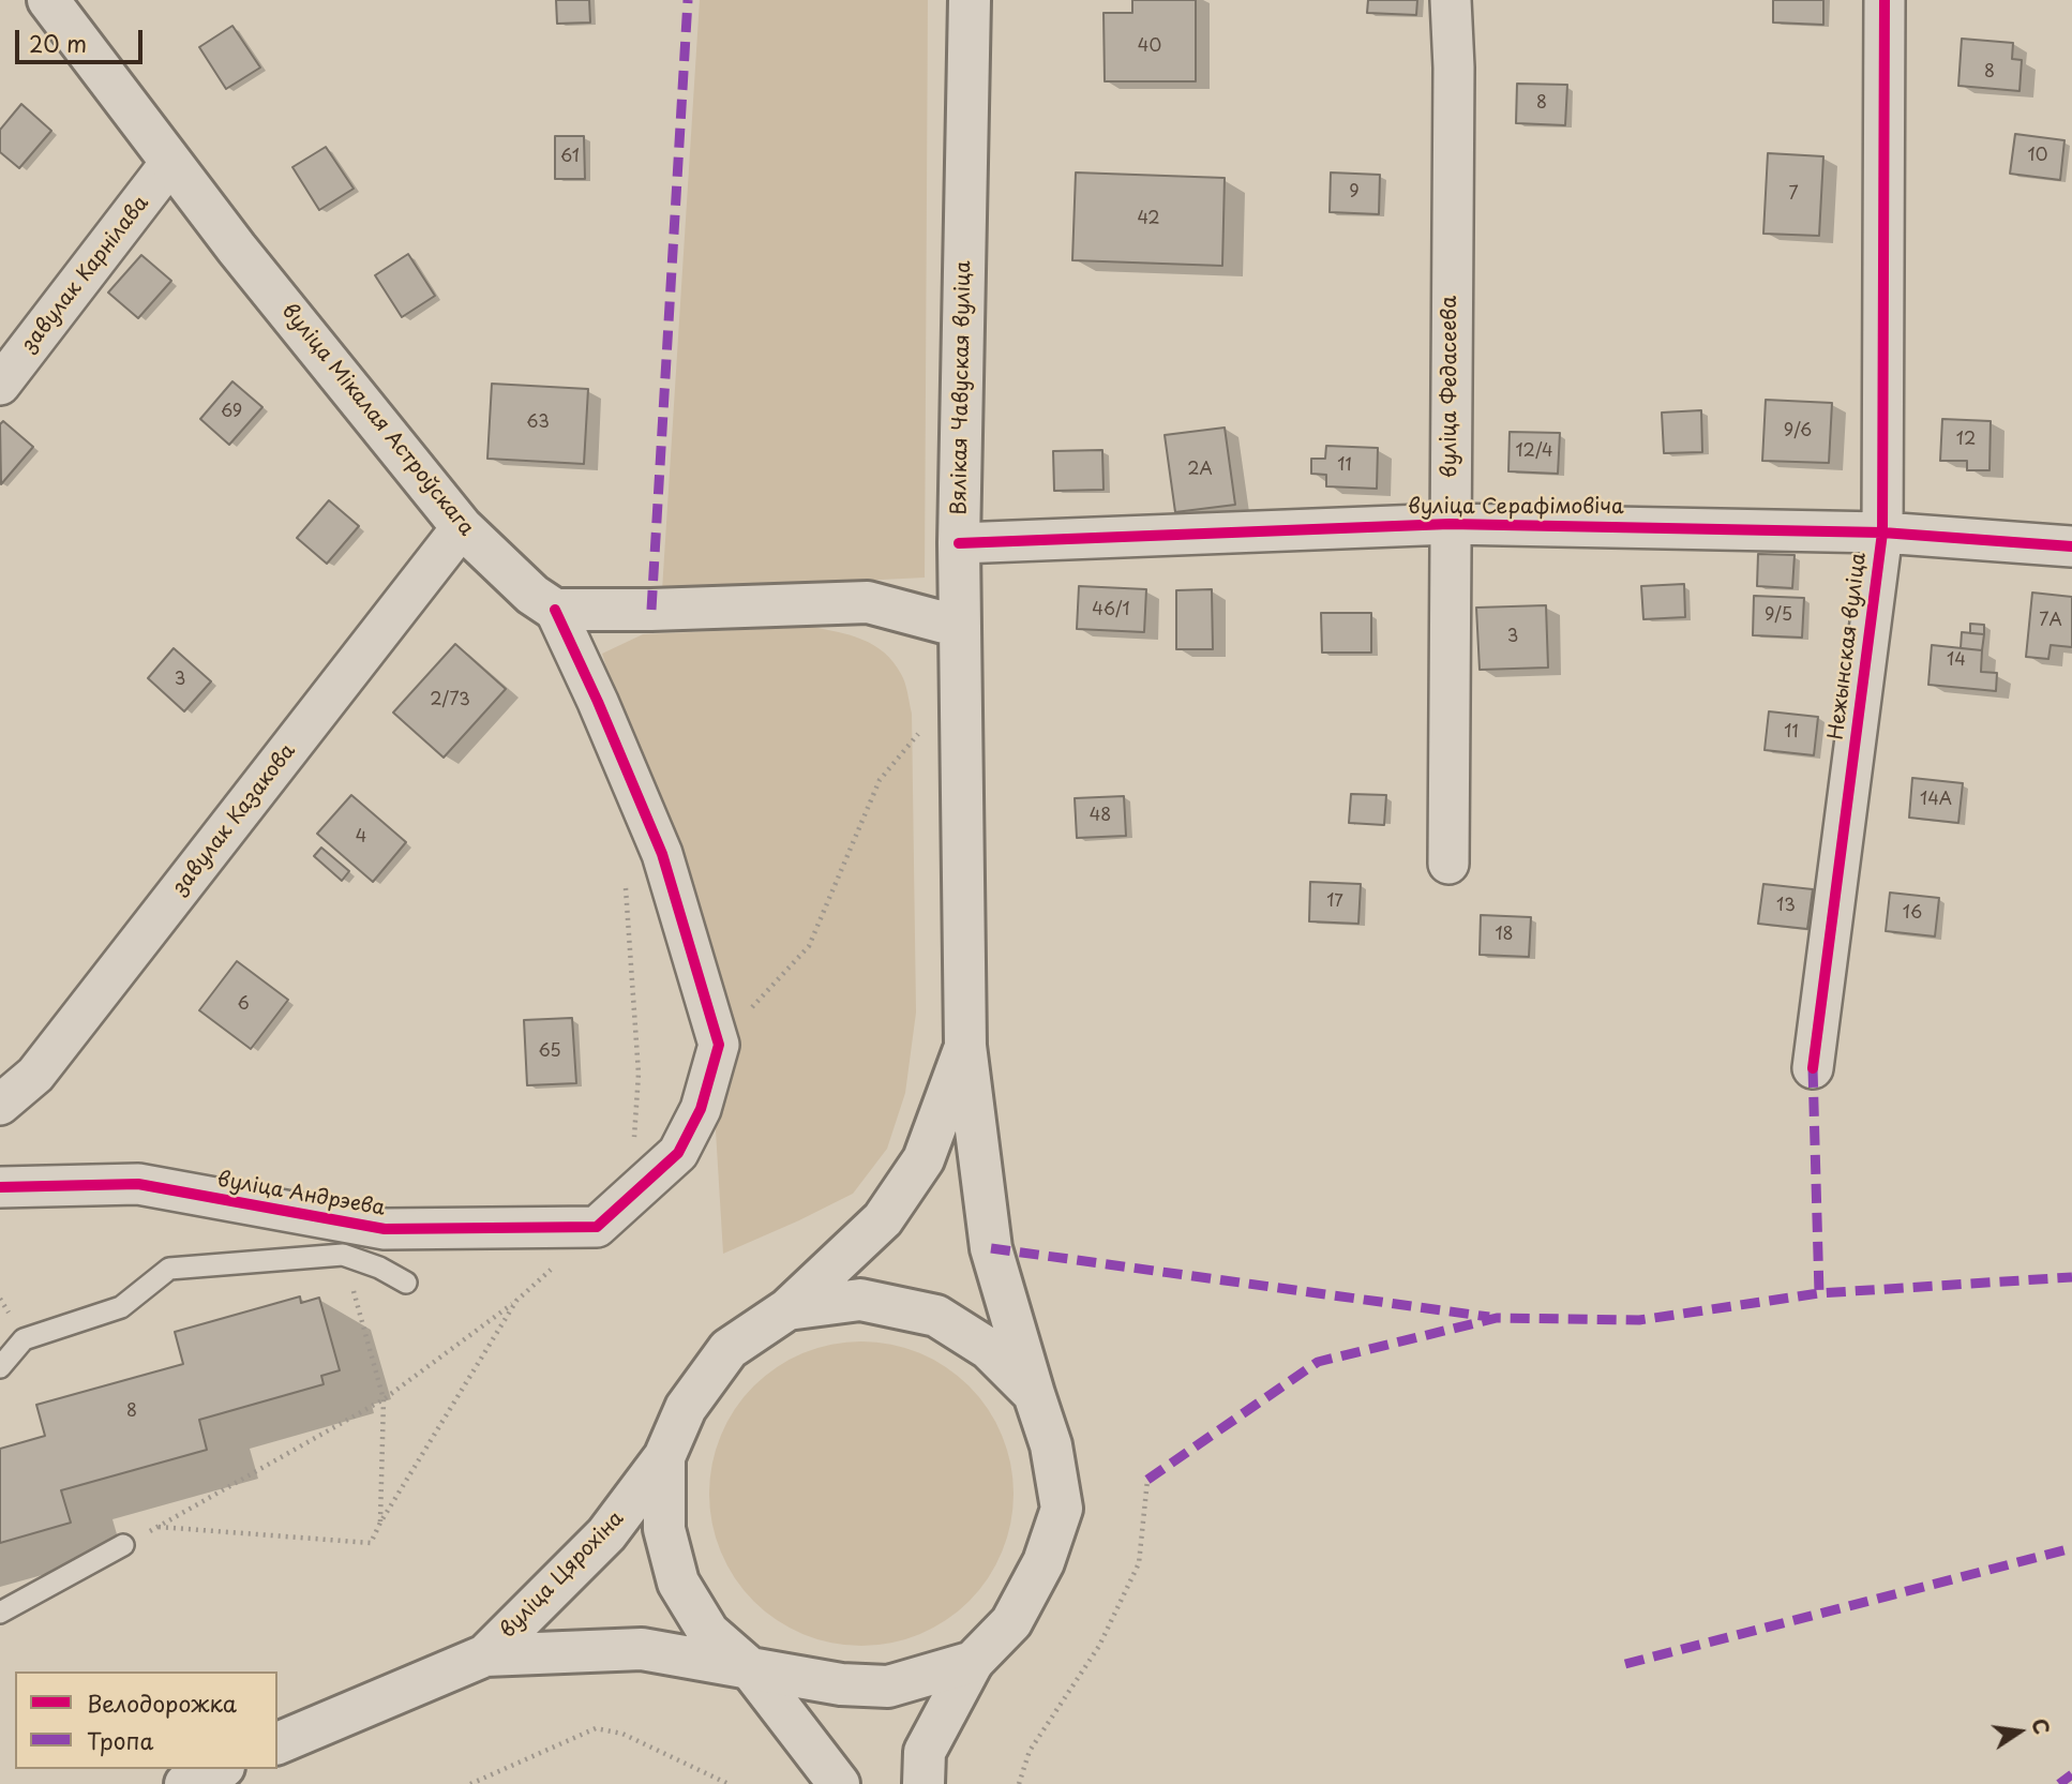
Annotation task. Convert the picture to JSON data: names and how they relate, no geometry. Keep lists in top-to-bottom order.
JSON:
{
  "streets": {
    "main road": ["Вялікая Чавуская вуліца", "вуліца Мікалая Астроўскага", "вуліца Цярохіна"],
    "street": [
      "завулак Карнілава",
      "вуліца Федасеева",
      "вуліца Серафімовіча",
      "Нежынская вуліца",
      "завулак Казакова",
      "вуліца Андрэева"
    ]
  },
  "crossings": [
    ["завулак Карнілава", "вуліца Мікалая Астроўскага"],
    ["вуліца Федасеева", "вуліца Серафімовіча"],
    ["Вялікая Чавуская вуліца", "вуліца Серафімовіча"],
    ["Вялікая Чавуская вуліца", "вуліца Цярохіна"],
    ["вуліца Мікалая Астроўскага", "завулак Казакова"],
    ["вуліца Серафімовіча", "Нежынская вуліца"]
  ],
  "house_numbers": [
    "40",
    "8",
    "8",
    "10",
    "61",
    "9",
    "7",
    "42",
    "69",
    "63",
    "9/6",
    "12",
    "12/4",
    "11",
    "2А",
    "46/1",
    "9/5",
    "7А",
    "3",
    "14",
    "3",
    "2/73",
    "11",
    "14А",
    "48",
    "4",
    "17",
    "13",
    "16",
    "18",
    "6",
    "65",
    "8"
  ],
  "legend": ["Велодорожка", "Тропа"],
  "scale_bar": "20 m",
  "north": "right"
}
